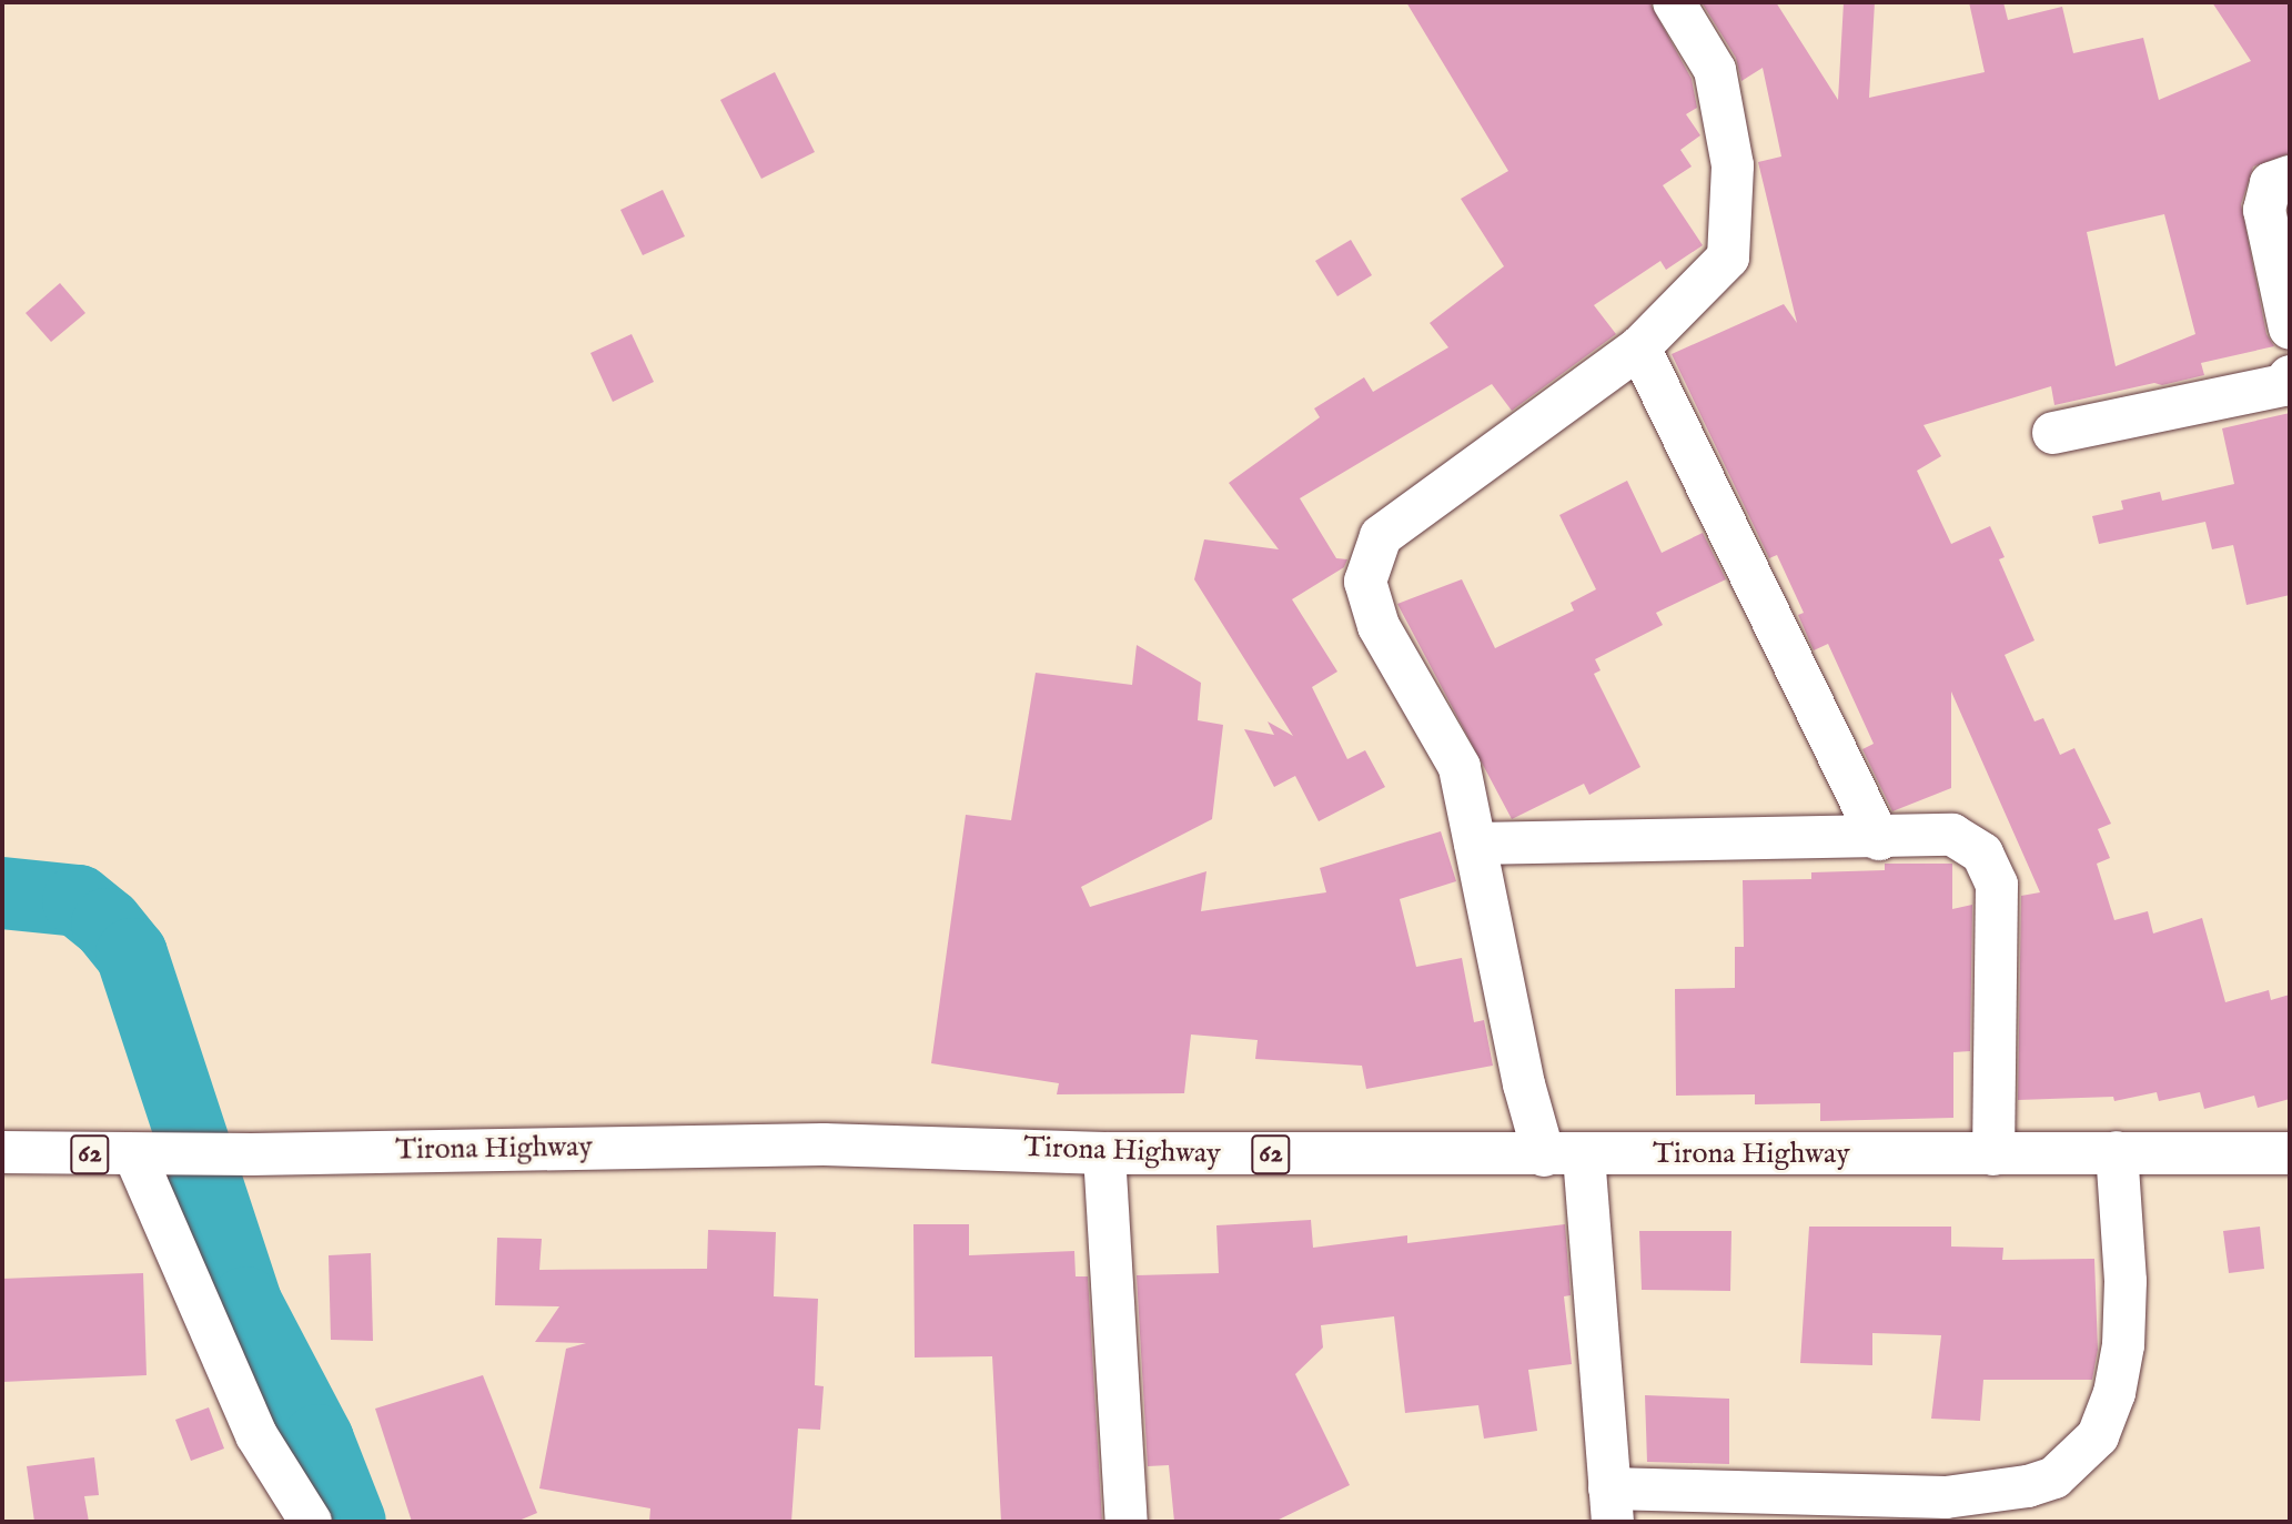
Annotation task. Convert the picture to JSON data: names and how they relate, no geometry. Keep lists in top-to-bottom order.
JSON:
{
  "streets": {
    "street": ["Tirona Highway", "62"]
  }
}
